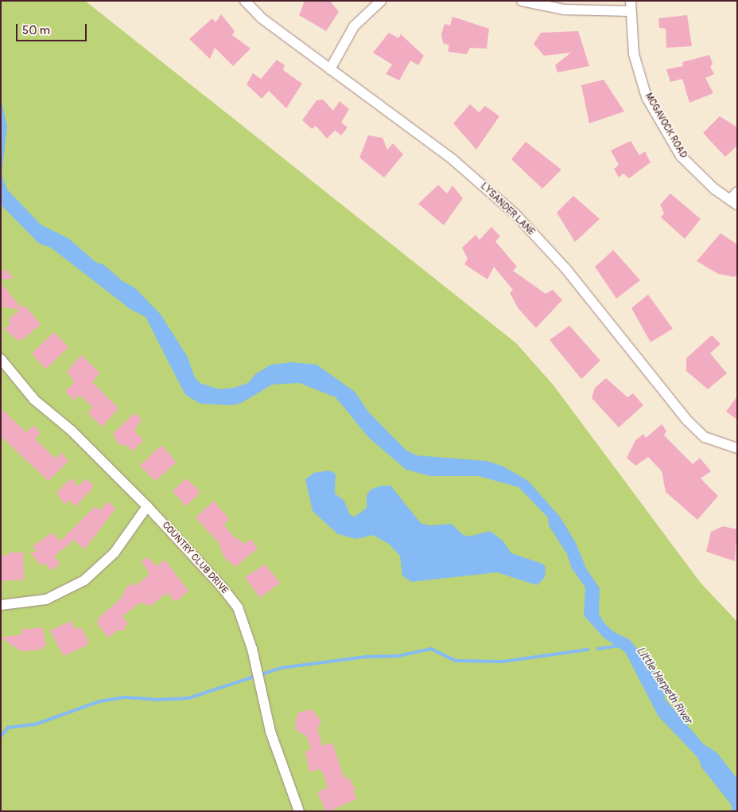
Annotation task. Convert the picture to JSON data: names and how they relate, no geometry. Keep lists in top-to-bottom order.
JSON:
{
  "streets": {
    "street": ["MCGAVOCK ROAD", "LYSANDER LANE", "COUNTRY CLUB DRIVE"]
  },
  "water": ["Little Harpeth River"],
  "scale_bar": "50 m"
}
